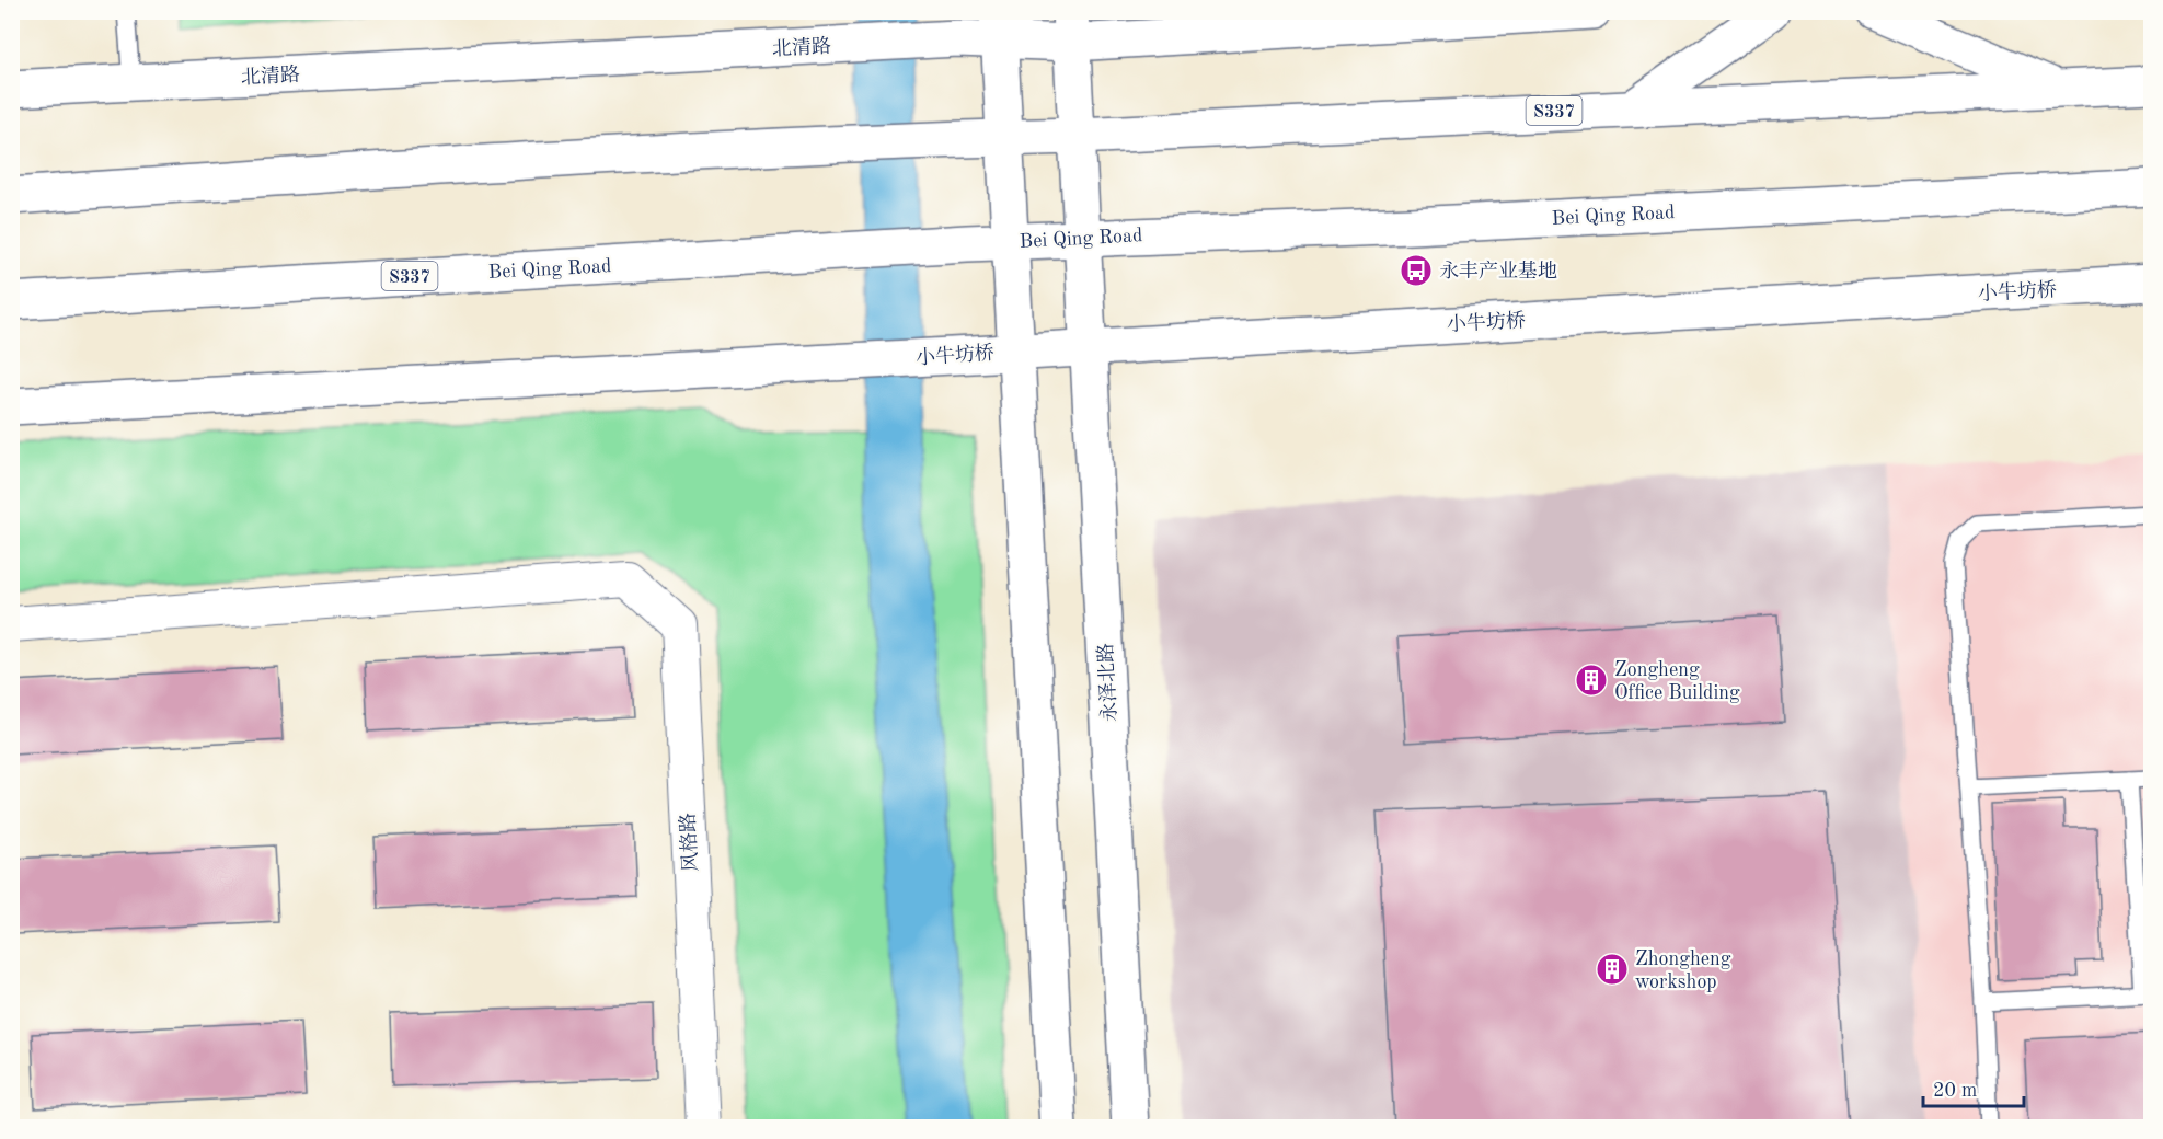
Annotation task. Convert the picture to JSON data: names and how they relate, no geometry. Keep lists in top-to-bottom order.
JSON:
{
  "streets": {
    "main road": [
      "北清路",
      "S337",
      "Bei Qing Road",
      "小牛坊桥",
      "永泽北路"
    ],
    "street": ["风格路"]
  },
  "crossings": [
    ["北清路", "永泽北路"],
    ["S337", "永泽北路"],
    ["Bei Qing Road", "永泽北路"],
    ["小牛坊桥", "永泽北路"]
  ],
  "places": {
    "bus stop": ["永丰产业基地"],
    "building": ["Zongheng Office Building", "Zhongheng workshop"]
  },
  "scale_bar": "20 m"
}
